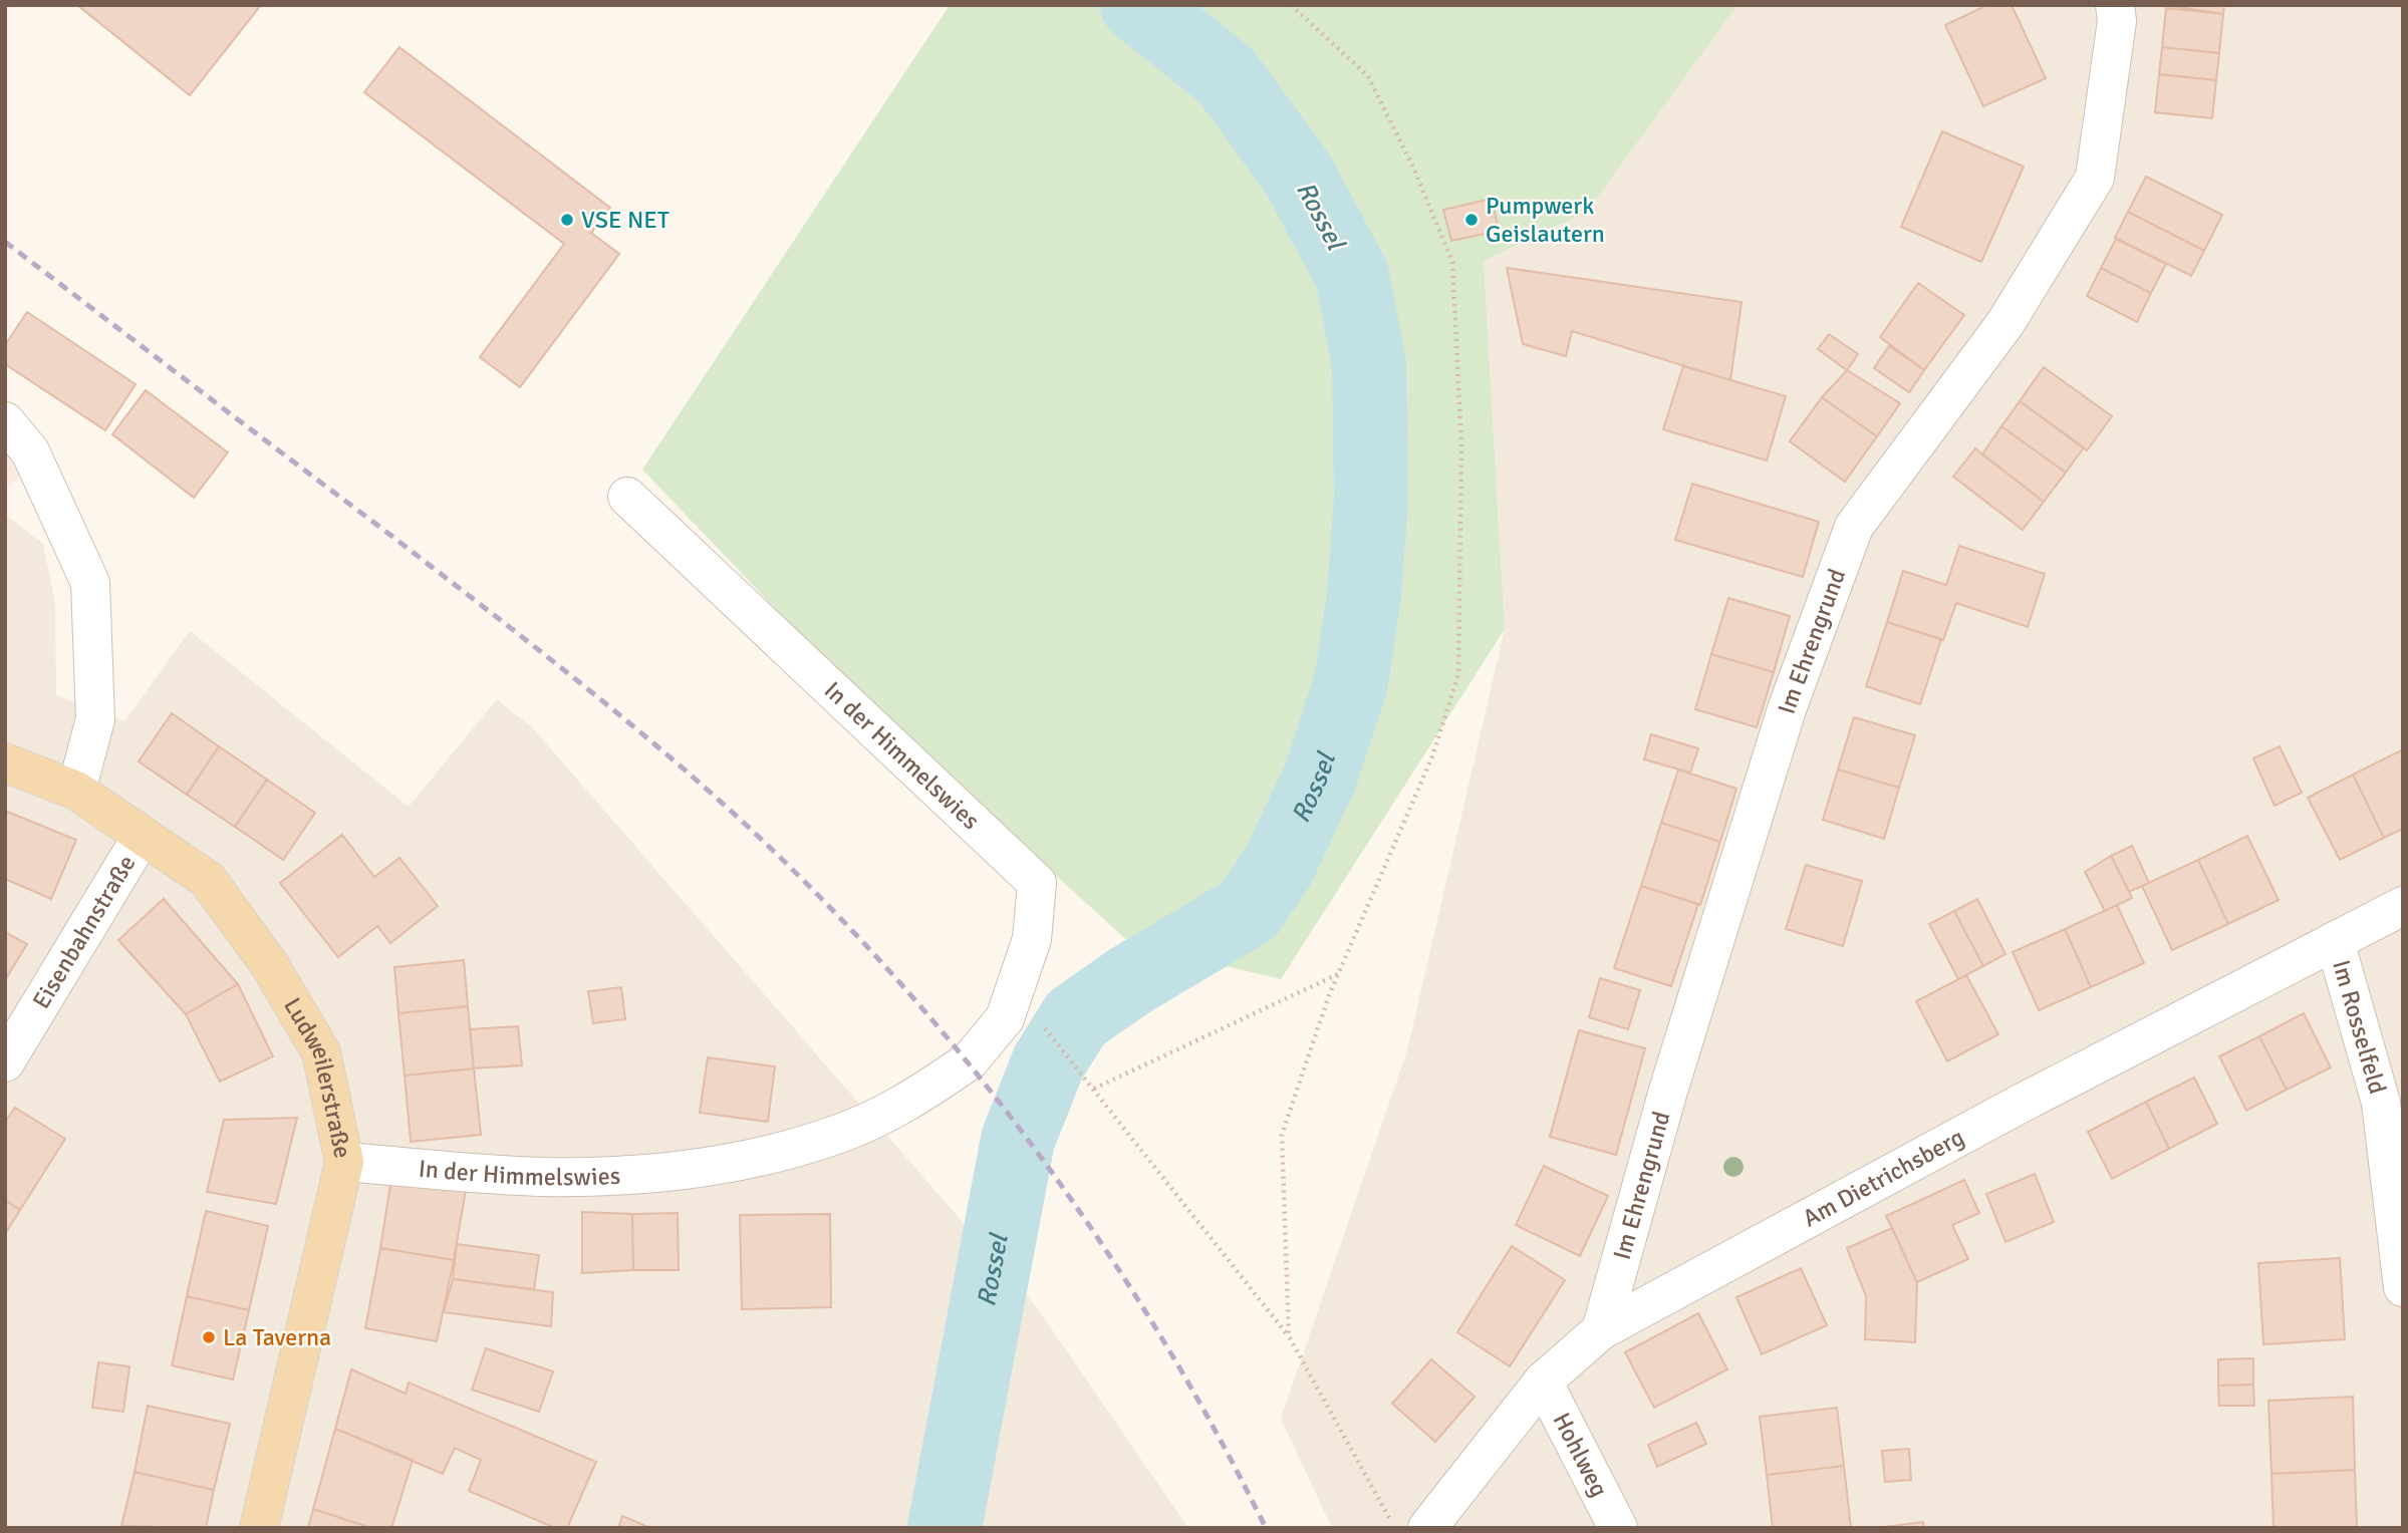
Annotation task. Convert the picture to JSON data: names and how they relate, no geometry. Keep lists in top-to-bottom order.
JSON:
{
  "streets": {
    "main road": ["Ludweilerstraße"],
    "street": [
      "Im Ehrengrund",
      "In der Himmelswies",
      "Eisenbahnstraße",
      "Im Rosselfeld",
      "Am Dietrichsberg",
      "Hohlweg"
    ]
  },
  "crossings": [
    ["Im Ehrengrund", "Am Dietrichsberg"],
    ["In der Himmelswies", "Ludweilerstraße"],
    ["Eisenbahnstraße", "Ludweilerstraße"],
    ["Im Rosselfeld", "Am Dietrichsberg"],
    ["Am Dietrichsberg", "Hohlweg"]
  ],
  "water": ["Rossel"],
  "places": ["VSE NET", "Pumpwerk Geislautern", "La Taverna"]
}
